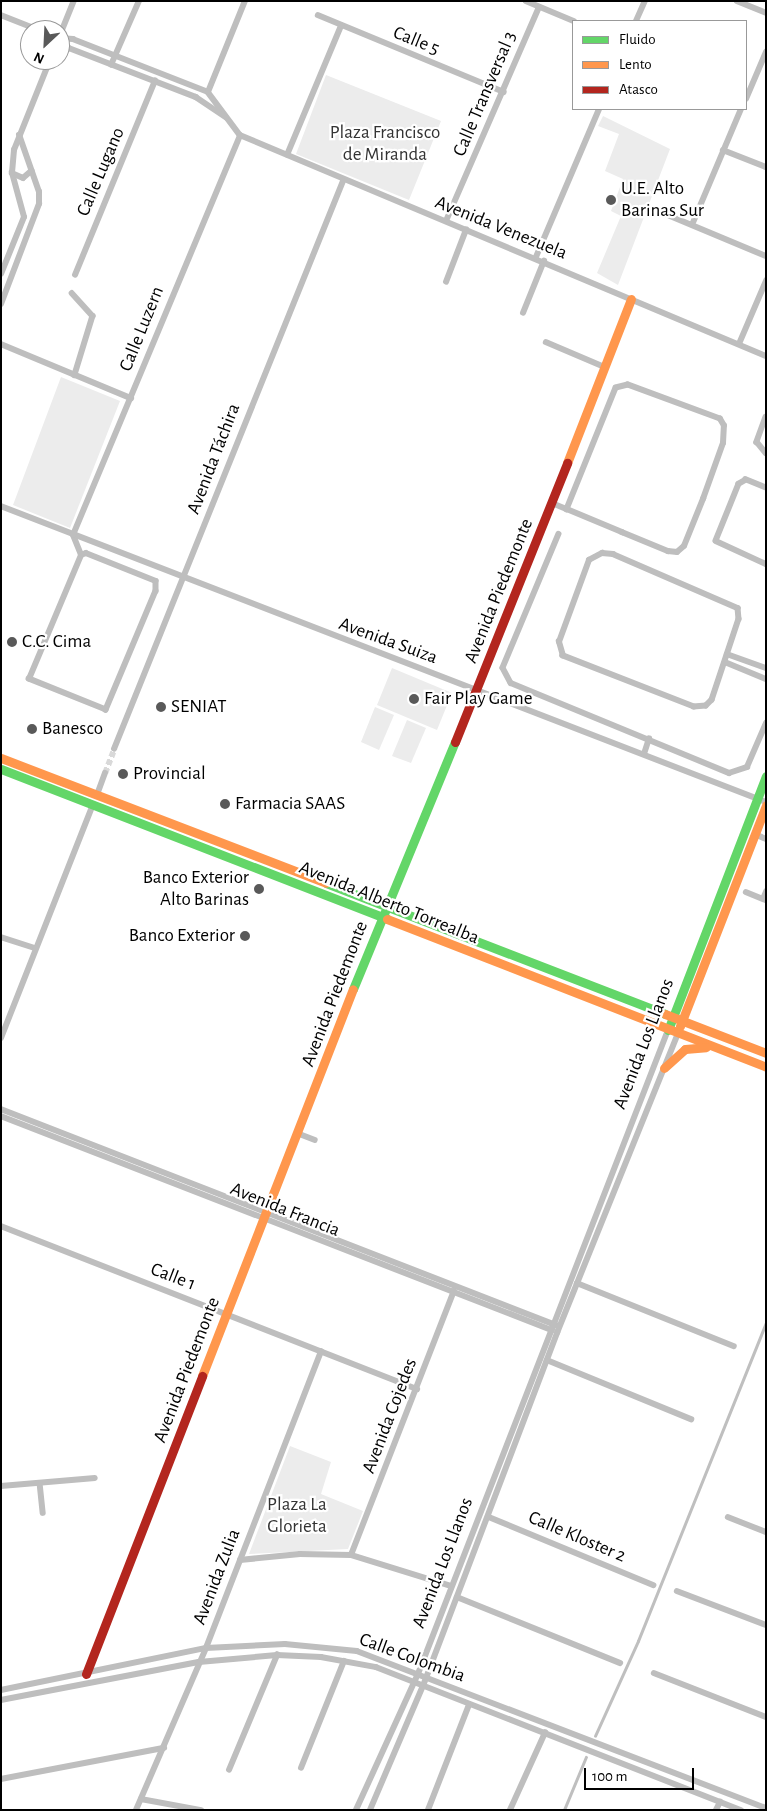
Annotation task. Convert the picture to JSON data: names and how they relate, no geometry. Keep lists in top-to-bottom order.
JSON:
{
  "streets": {
    "street": [
      "Calle 5",
      "Calle Transversal 3",
      "Calle Lugano",
      "Avenida Venezuela",
      "Calle Luzern",
      "Avenida Táchira",
      "Avenida Piedemonte",
      "Avenida Suiza",
      "Avenida Alberto Torrealba",
      "Avenida Los Llanos",
      "Avenida Francia",
      "Calle 1",
      "Avenida Cojedes",
      "Calle Kloster 2",
      "Avenida Zulia",
      "Calle Colombia"
    ]
  },
  "crossings": [
    ["Calle 5", "Calle Transversal 3"],
    ["Calle Transversal 3", "Avenida Venezuela"],
    ["Avenida Venezuela", "Calle Luzern"],
    ["Avenida Venezuela", "Avenida Táchira"],
    ["Avenida Venezuela", "Avenida Piedemonte"],
    ["Calle Luzern", "Avenida Suiza"],
    ["Avenida Táchira", "Avenida Suiza"],
    ["Avenida Piedemonte", "Avenida Suiza"],
    ["Avenida Piedemonte", "Avenida Alberto Torrealba"],
    ["Avenida Piedemonte", "Avenida Francia"],
    ["Avenida Piedemonte", "Calle 1"],
    ["Avenida Piedemonte", "Calle Colombia"],
    ["Avenida Suiza", "Avenida Los Llanos"],
    ["Avenida Alberto Torrealba", "Avenida Los Llanos"],
    ["Avenida Los Llanos", "Avenida Francia"],
    ["Avenida Los Llanos", "Calle Kloster 2"],
    ["Avenida Los Llanos", "Calle Colombia"],
    ["Avenida Francia", "Avenida Cojedes"],
    ["Calle 1", "Avenida Cojedes"],
    ["Calle 1", "Avenida Zulia"],
    ["Avenida Zulia", "Calle Colombia"]
  ],
  "parks": ["Plaza Francisco de Miranda", "Plaza La Glorieta"],
  "places": [
    "U.E. Alto Barinas Sur",
    "C.C. Cima",
    "Fair Play Game",
    "SENIAT",
    "Banesco",
    "Provincial",
    "Farmacia SAAS",
    "Banco Exterior Alto Barinas",
    "Banco Exterior"
  ],
  "legend": ["Fluido", "Lento", "Atasco"],
  "scale_bar": "100 m",
  "north": "bottom left"
}
